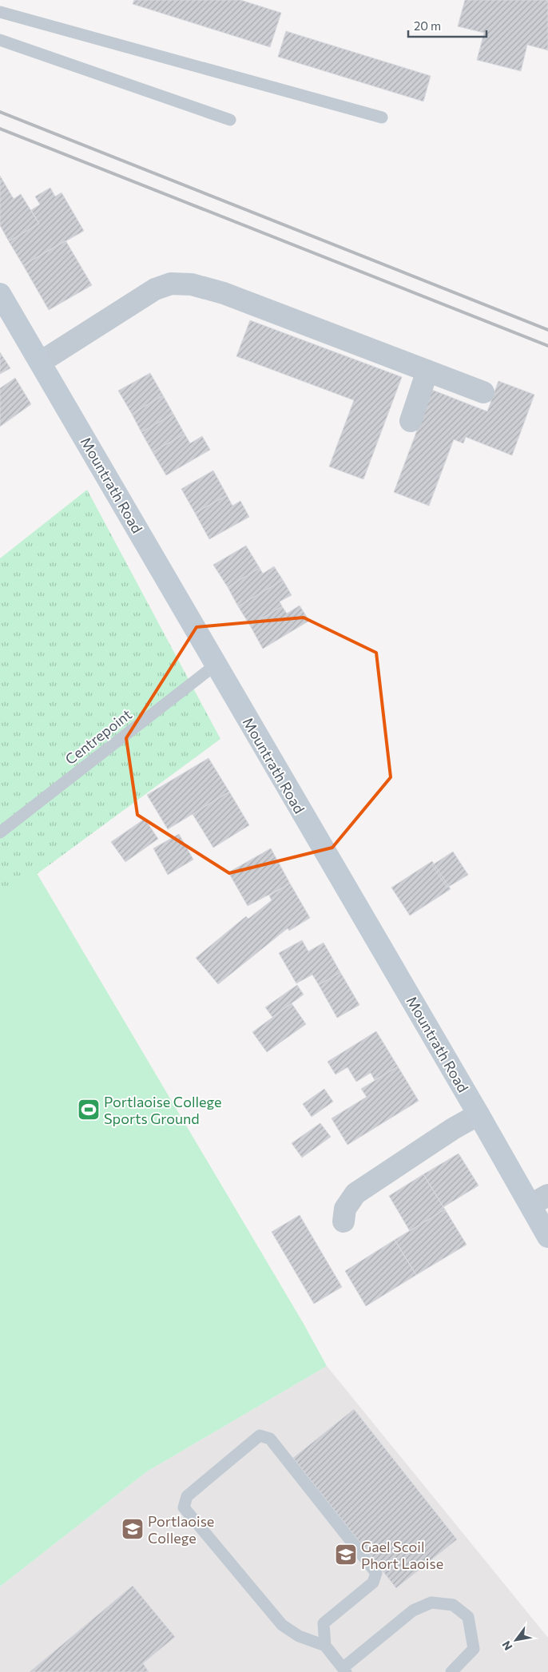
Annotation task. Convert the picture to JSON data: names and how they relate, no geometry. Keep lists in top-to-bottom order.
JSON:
{
  "streets": {
    "main road": ["Mountrath Road"],
    "lane": ["Centrepoint"]
  },
  "crossings": [
    ["Mountrath Road", "Centrepoint"]
  ],
  "places": {
    "sports": ["Portlaoise College Sports Ground"],
    "school or university": ["Portlaoise College", "Gael Scoil Phort Laoise"]
  },
  "scale_bar": "20 m",
  "north": "bottom left"
}
